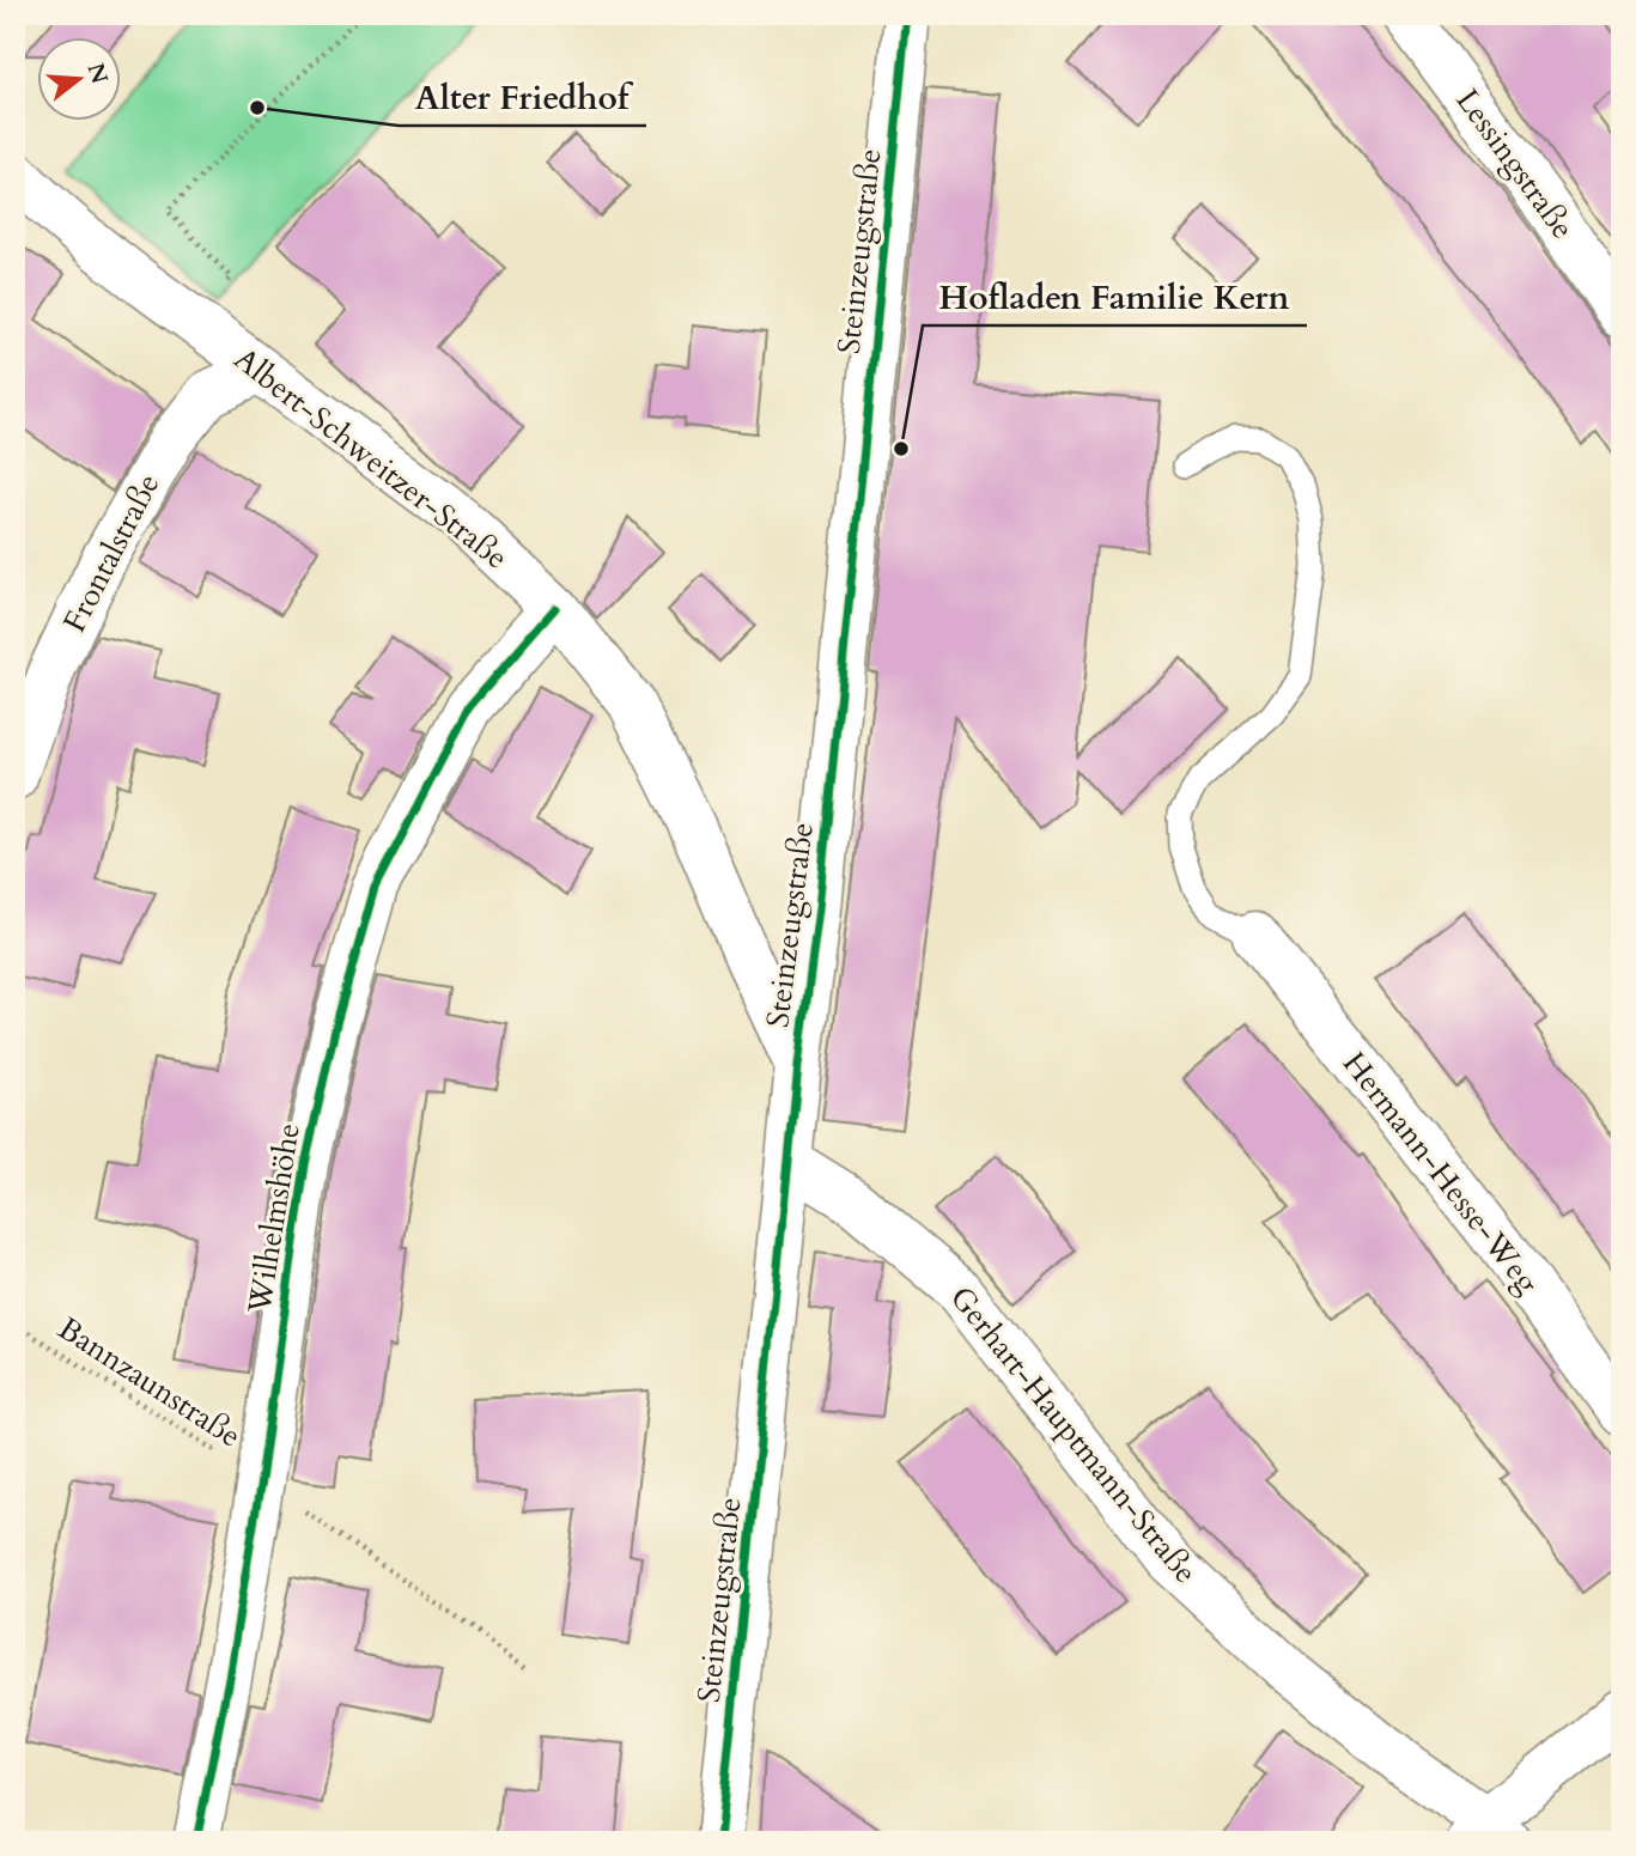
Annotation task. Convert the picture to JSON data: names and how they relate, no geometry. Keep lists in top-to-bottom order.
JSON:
{
  "streets": {
    "street": [
      "Lessingstraße",
      "Steinzeugstraße",
      "Albert-Schweitzer-Straße",
      "Frontalstraße",
      "Hermann-Hesse-Weg",
      "Wilhelmshöhe",
      "Gerhart-Hauptmann-Straße"
    ],
    "path": ["Bannzaunstraße"]
  },
  "crossings": [
    ["Steinzeugstraße", "Albert-Schweitzer-Straße"],
    ["Steinzeugstraße", "Gerhart-Hauptmann-Straße"],
    ["Albert-Schweitzer-Straße", "Frontalstraße"],
    ["Albert-Schweitzer-Straße", "Wilhelmshöhe"],
    ["Wilhelmshöhe", "Bannzaunstraße"]
  ],
  "places": ["Alter Friedhof", "Hofladen Familie Kern"],
  "north": "right"
}
